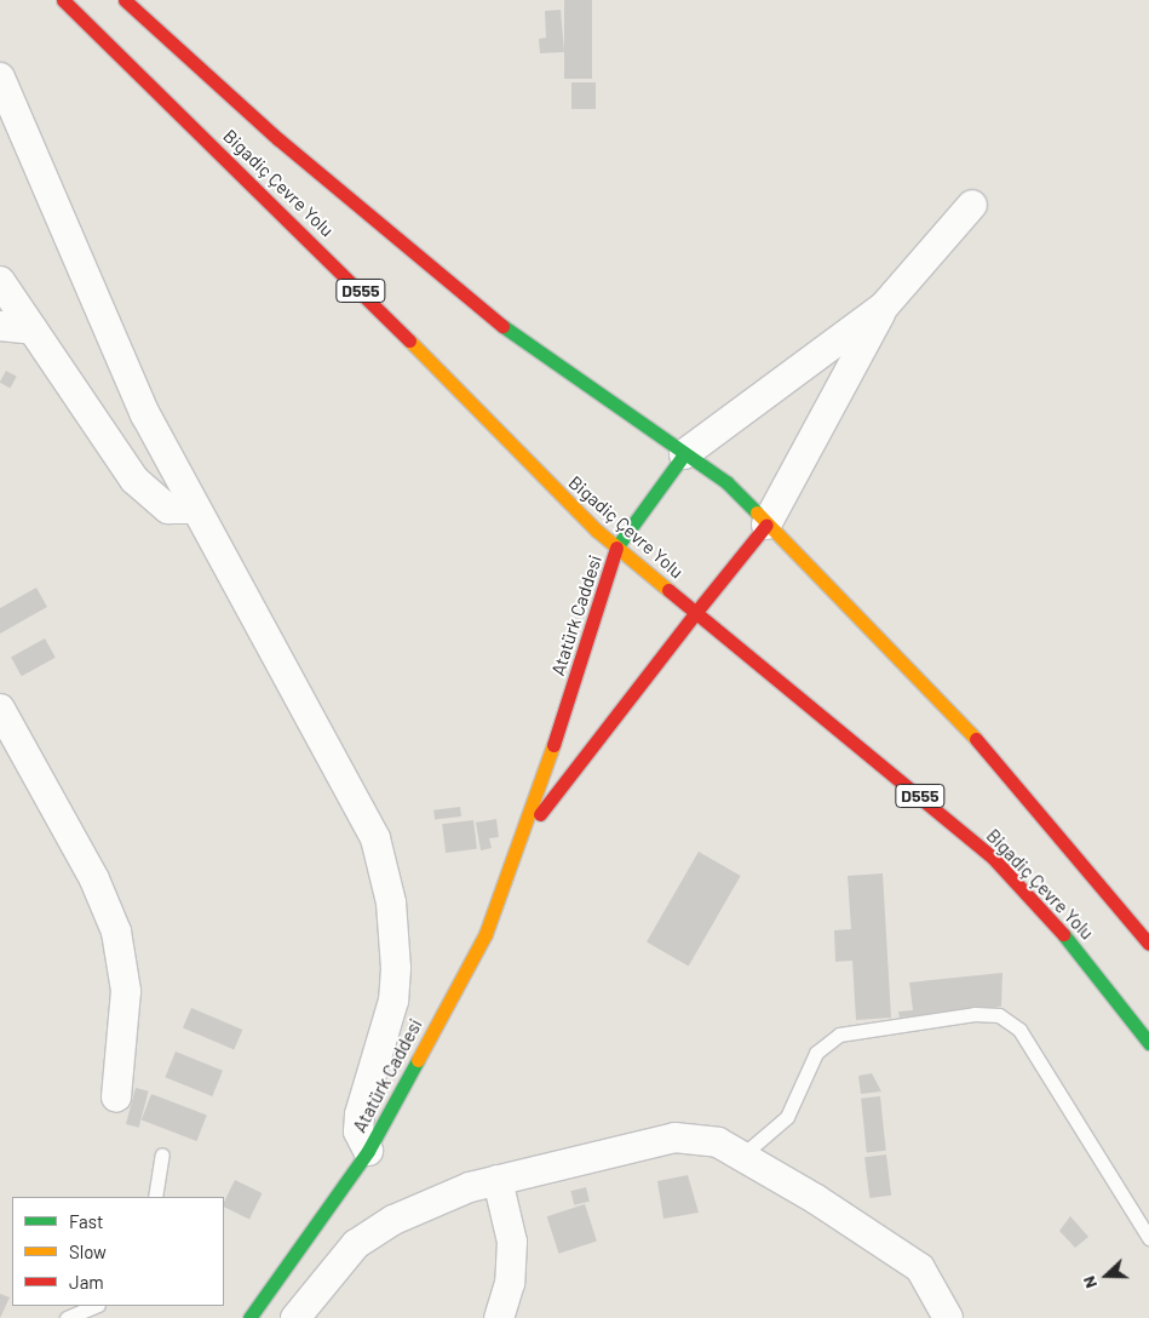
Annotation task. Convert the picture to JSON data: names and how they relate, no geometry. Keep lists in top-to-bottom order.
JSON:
{
  "streets": {
    "main road": ["Bigadiç Çevre Yolu", "D555", "Atatürk Caddesi"]
  },
  "crossings": [
    ["Bigadiç Çevre Yolu", "Atatürk Caddesi"]
  ],
  "legend": ["Fast", "Slow", "Jam"],
  "north": "left"
}
